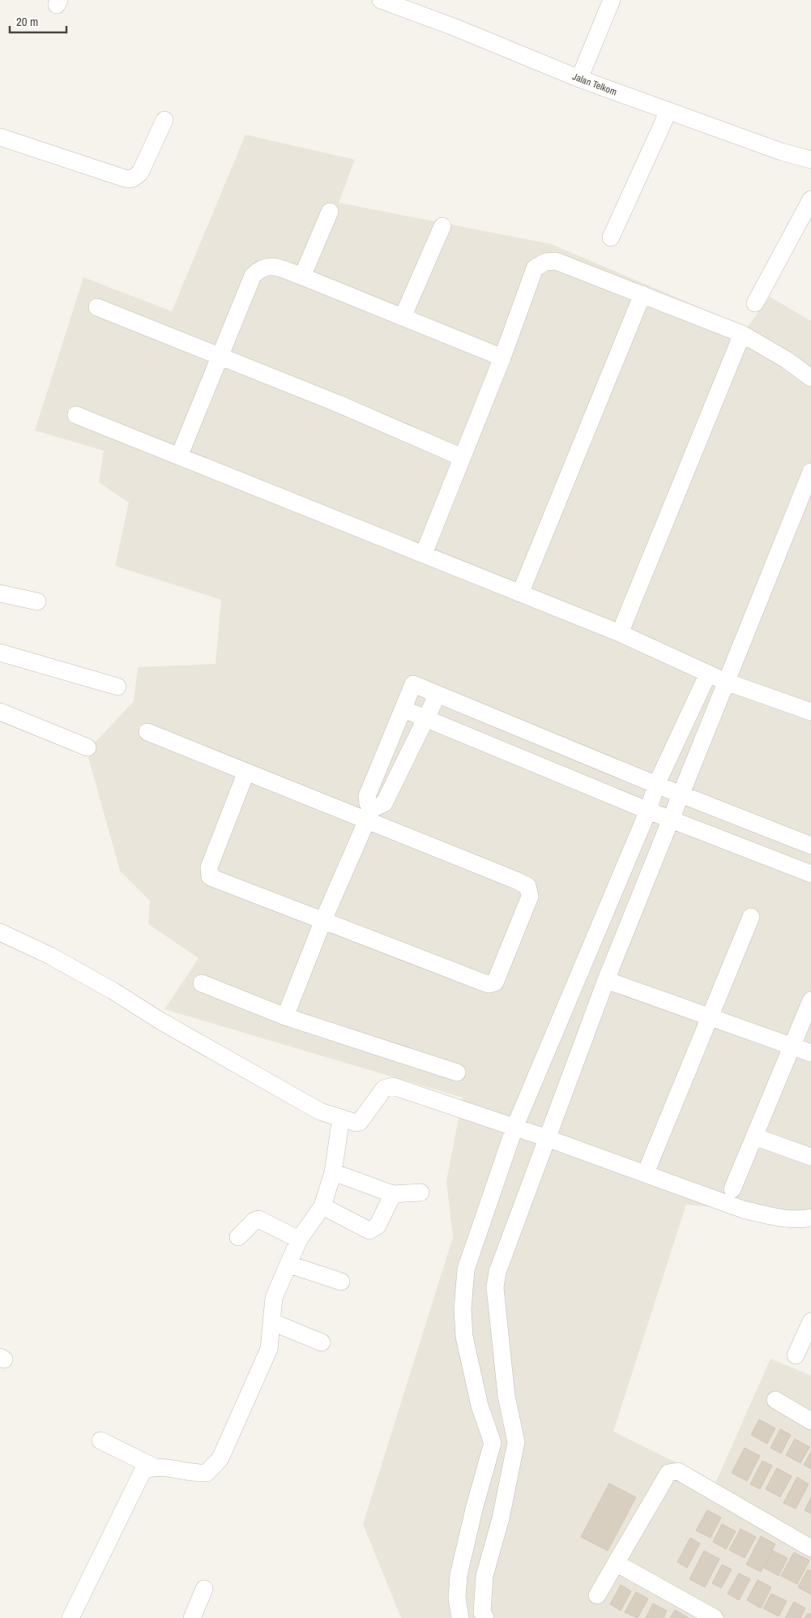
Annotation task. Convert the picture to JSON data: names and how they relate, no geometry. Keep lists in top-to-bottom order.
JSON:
{
  "streets": {
    "street": ["Jalan Telkom"]
  },
  "scale_bar": "20 m"
}
